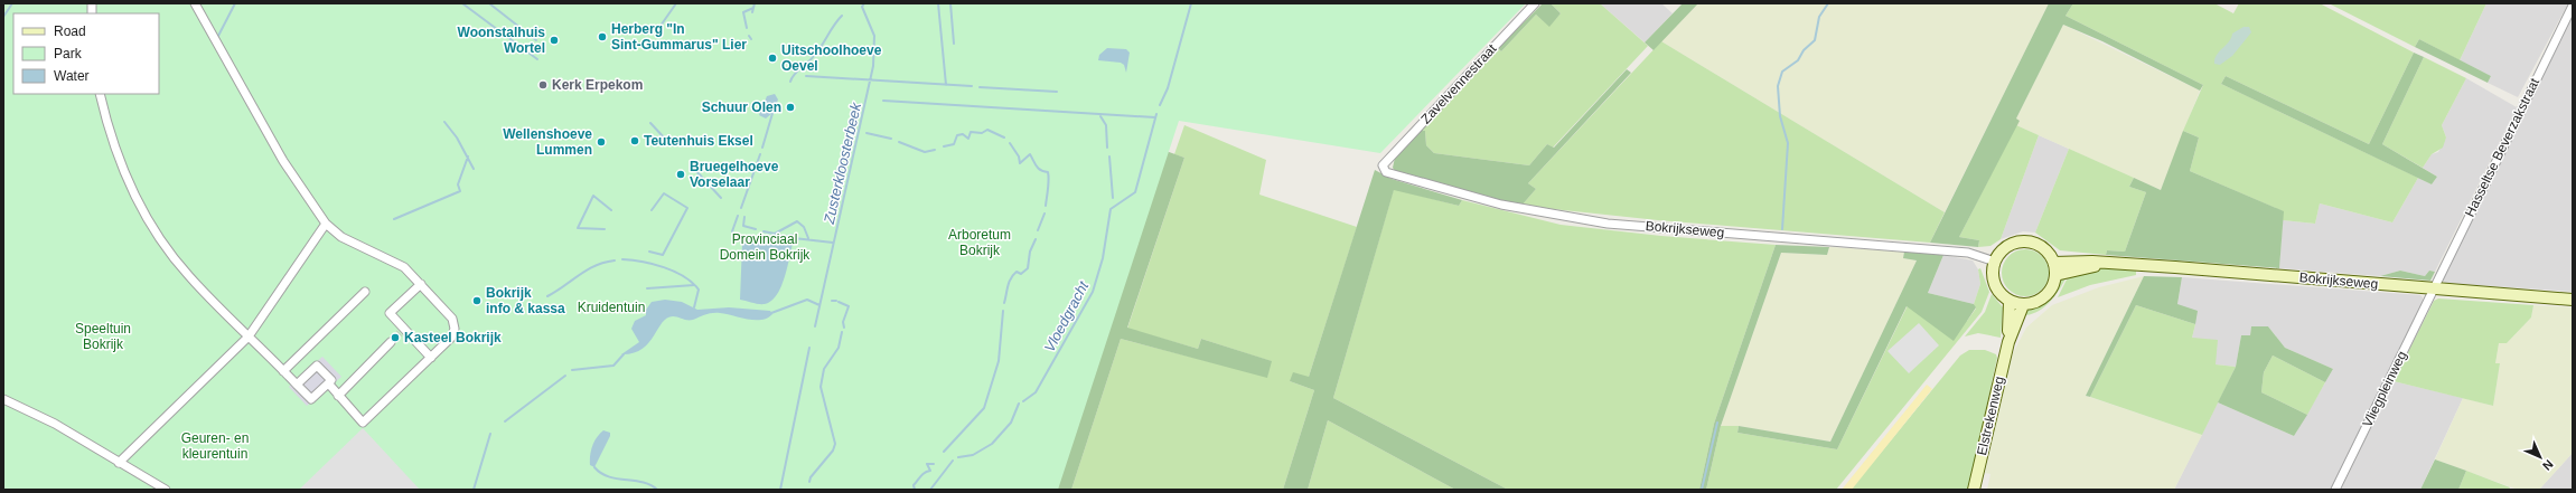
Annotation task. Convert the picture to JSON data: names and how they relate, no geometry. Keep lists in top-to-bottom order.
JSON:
{
  "streets": {
    "street": [
      "Zavelvennestraat",
      "Hasseltse Beverzakstraat",
      "Bokrijkseweg",
      "Vliegpleinweg",
      "Elstrekenweg"
    ]
  },
  "crossings": [
    ["Zavelvennestraat", "Bokrijkseweg"],
    ["Hasseltse Beverzakstraat", "Bokrijkseweg"],
    ["Hasseltse Beverzakstraat", "Vliegpleinweg"],
    ["Bokrijkseweg", "Vliegpleinweg"],
    ["Bokrijkseweg", "Elstrekenweg"]
  ],
  "water": ["Zusterkloosterbeek", "Vloedgracht"],
  "parks": [
    "Arboretum Bokrijk",
    "Provinciaal Domein Bokrijk",
    "Kruidentuin",
    "Speeltuin Bokrijk",
    "Geuren- en kleurentuin"
  ],
  "places": [
    "Herberg \"In Sint-Gummarus\" Lier",
    "Woonstalhuis Wortel",
    "Uitschoolhoeve Oevel",
    "Kerk Erpekom",
    "Schuur Olen",
    "Teutenhuis Eksel",
    "Wellenshoeve Lummen",
    "Bruegelhoeve Vorselaar",
    "Bokrijk info & kassa",
    "Kasteel Bokrijk"
  ],
  "legend": ["Road", "Park", "Water"],
  "north": "bottom right"
}
